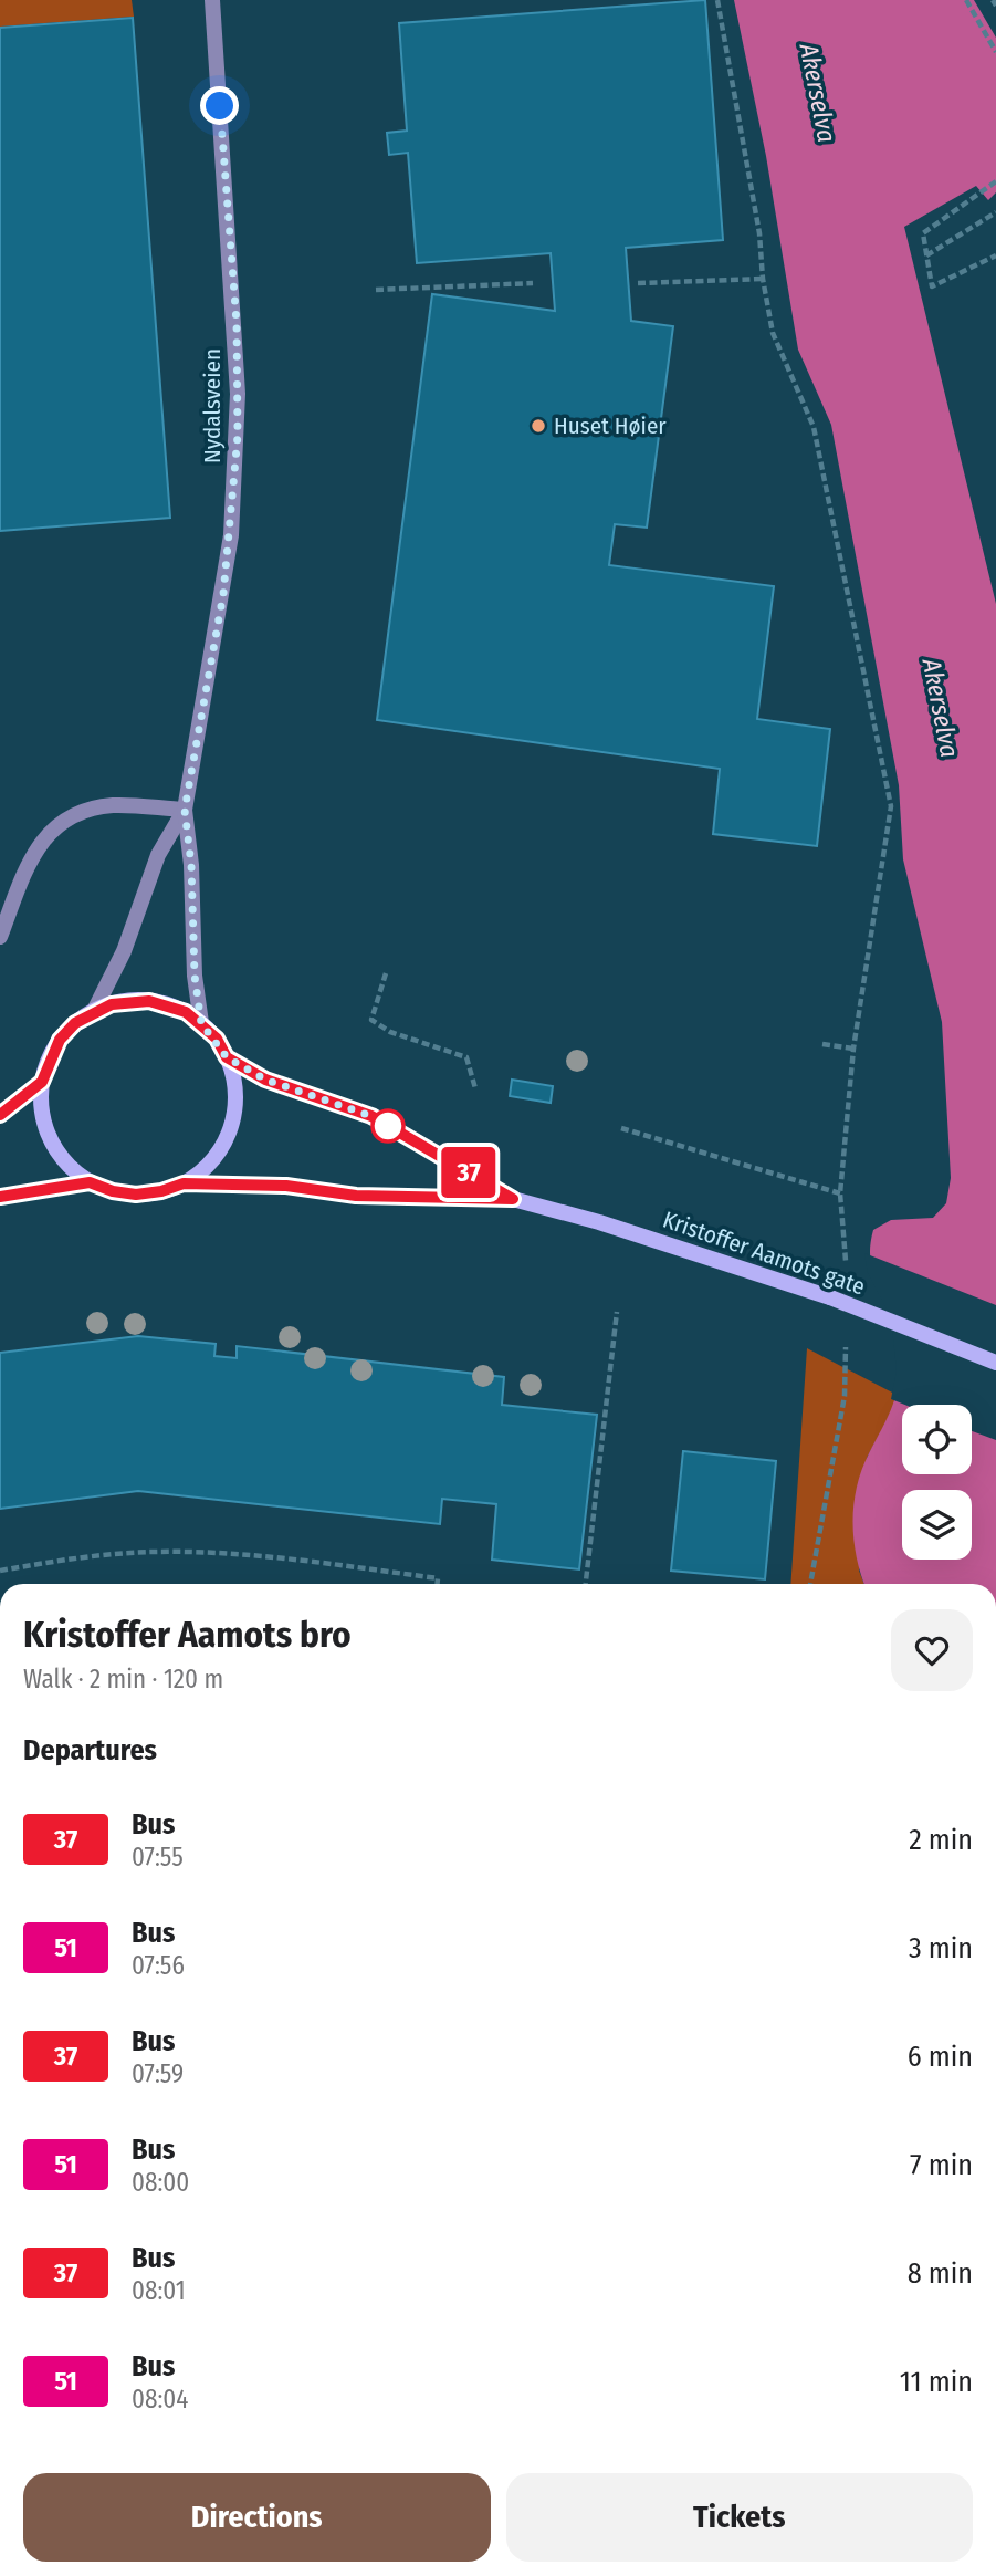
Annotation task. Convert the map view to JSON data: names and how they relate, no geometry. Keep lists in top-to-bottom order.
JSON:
{
  "streets": {
    "street": ["Nydalsveien", "Kristoffer Aamots gate"]
  },
  "crossings": [
    ["Nydalsveien", "Kristoffer Aamots gate"]
  ],
  "water": ["Akerselva"],
  "places": ["Huset Høier"],
  "lines": ["bus line 37"],
  "page": {
    "on_map": "37",
    "heading": [
      ["Kristoffer Aamots bro", "Walk · 2 min · 120 m"],
      "Departures"
    ],
    "list": [
      {
        "mark": "37",
        "name": "Bus",
        "note": "07:55",
        "value": "2 min"
      },
      {
        "mark": "51",
        "name": "Bus",
        "note": "07:56",
        "value": "3 min"
      },
      {
        "mark": "37",
        "name": "Bus",
        "note": "07:59",
        "value": "6 min"
      },
      {
        "mark": "51",
        "name": "Bus",
        "note": "08:00",
        "value": "7 min"
      },
      {
        "mark": "37",
        "name": "Bus",
        "note": "08:01",
        "value": "8 min"
      },
      {
        "mark": "51",
        "name": "Bus",
        "note": "08:04",
        "value": "11 min"
      }
    ],
    "buttons": ["Directions", "Tickets"]
  }
}
